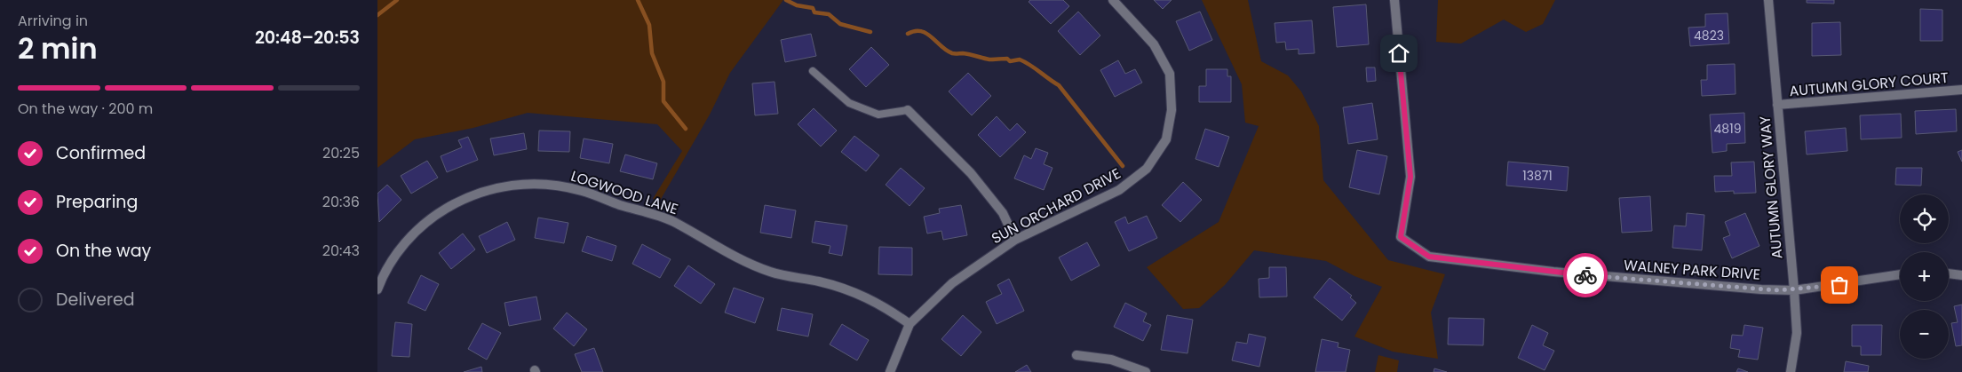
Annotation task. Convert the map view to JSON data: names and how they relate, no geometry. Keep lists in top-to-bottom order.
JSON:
{
  "streets": {
    "street": [
      "AUTUMN GLORY COURT",
      "AUTUMN GLORY WAY",
      "LOGWOOD LANE",
      "SUN ORCHARD DRIVE",
      "WALNEY PARK DRIVE"
    ]
  },
  "crossings": [
    ["AUTUMN GLORY COURT", "AUTUMN GLORY WAY"],
    ["AUTUMN GLORY WAY", "WALNEY PARK DRIVE"],
    ["LOGWOOD LANE", "SUN ORCHARD DRIVE"]
  ],
  "house_numbers": ["4823", "4819", "13871"],
  "page": {
    "heading": ["2 min", "Arriving in", "20:48–20:53"],
    "bar": "On the way · 200 m",
    "list": [
      ["Confirmed", "20:25"],
      ["Preparing", "20:36"],
      ["On the way", "20:43"],
      "Delivered"
    ],
    "map_buttons": ["+", "−"]
  }
}
